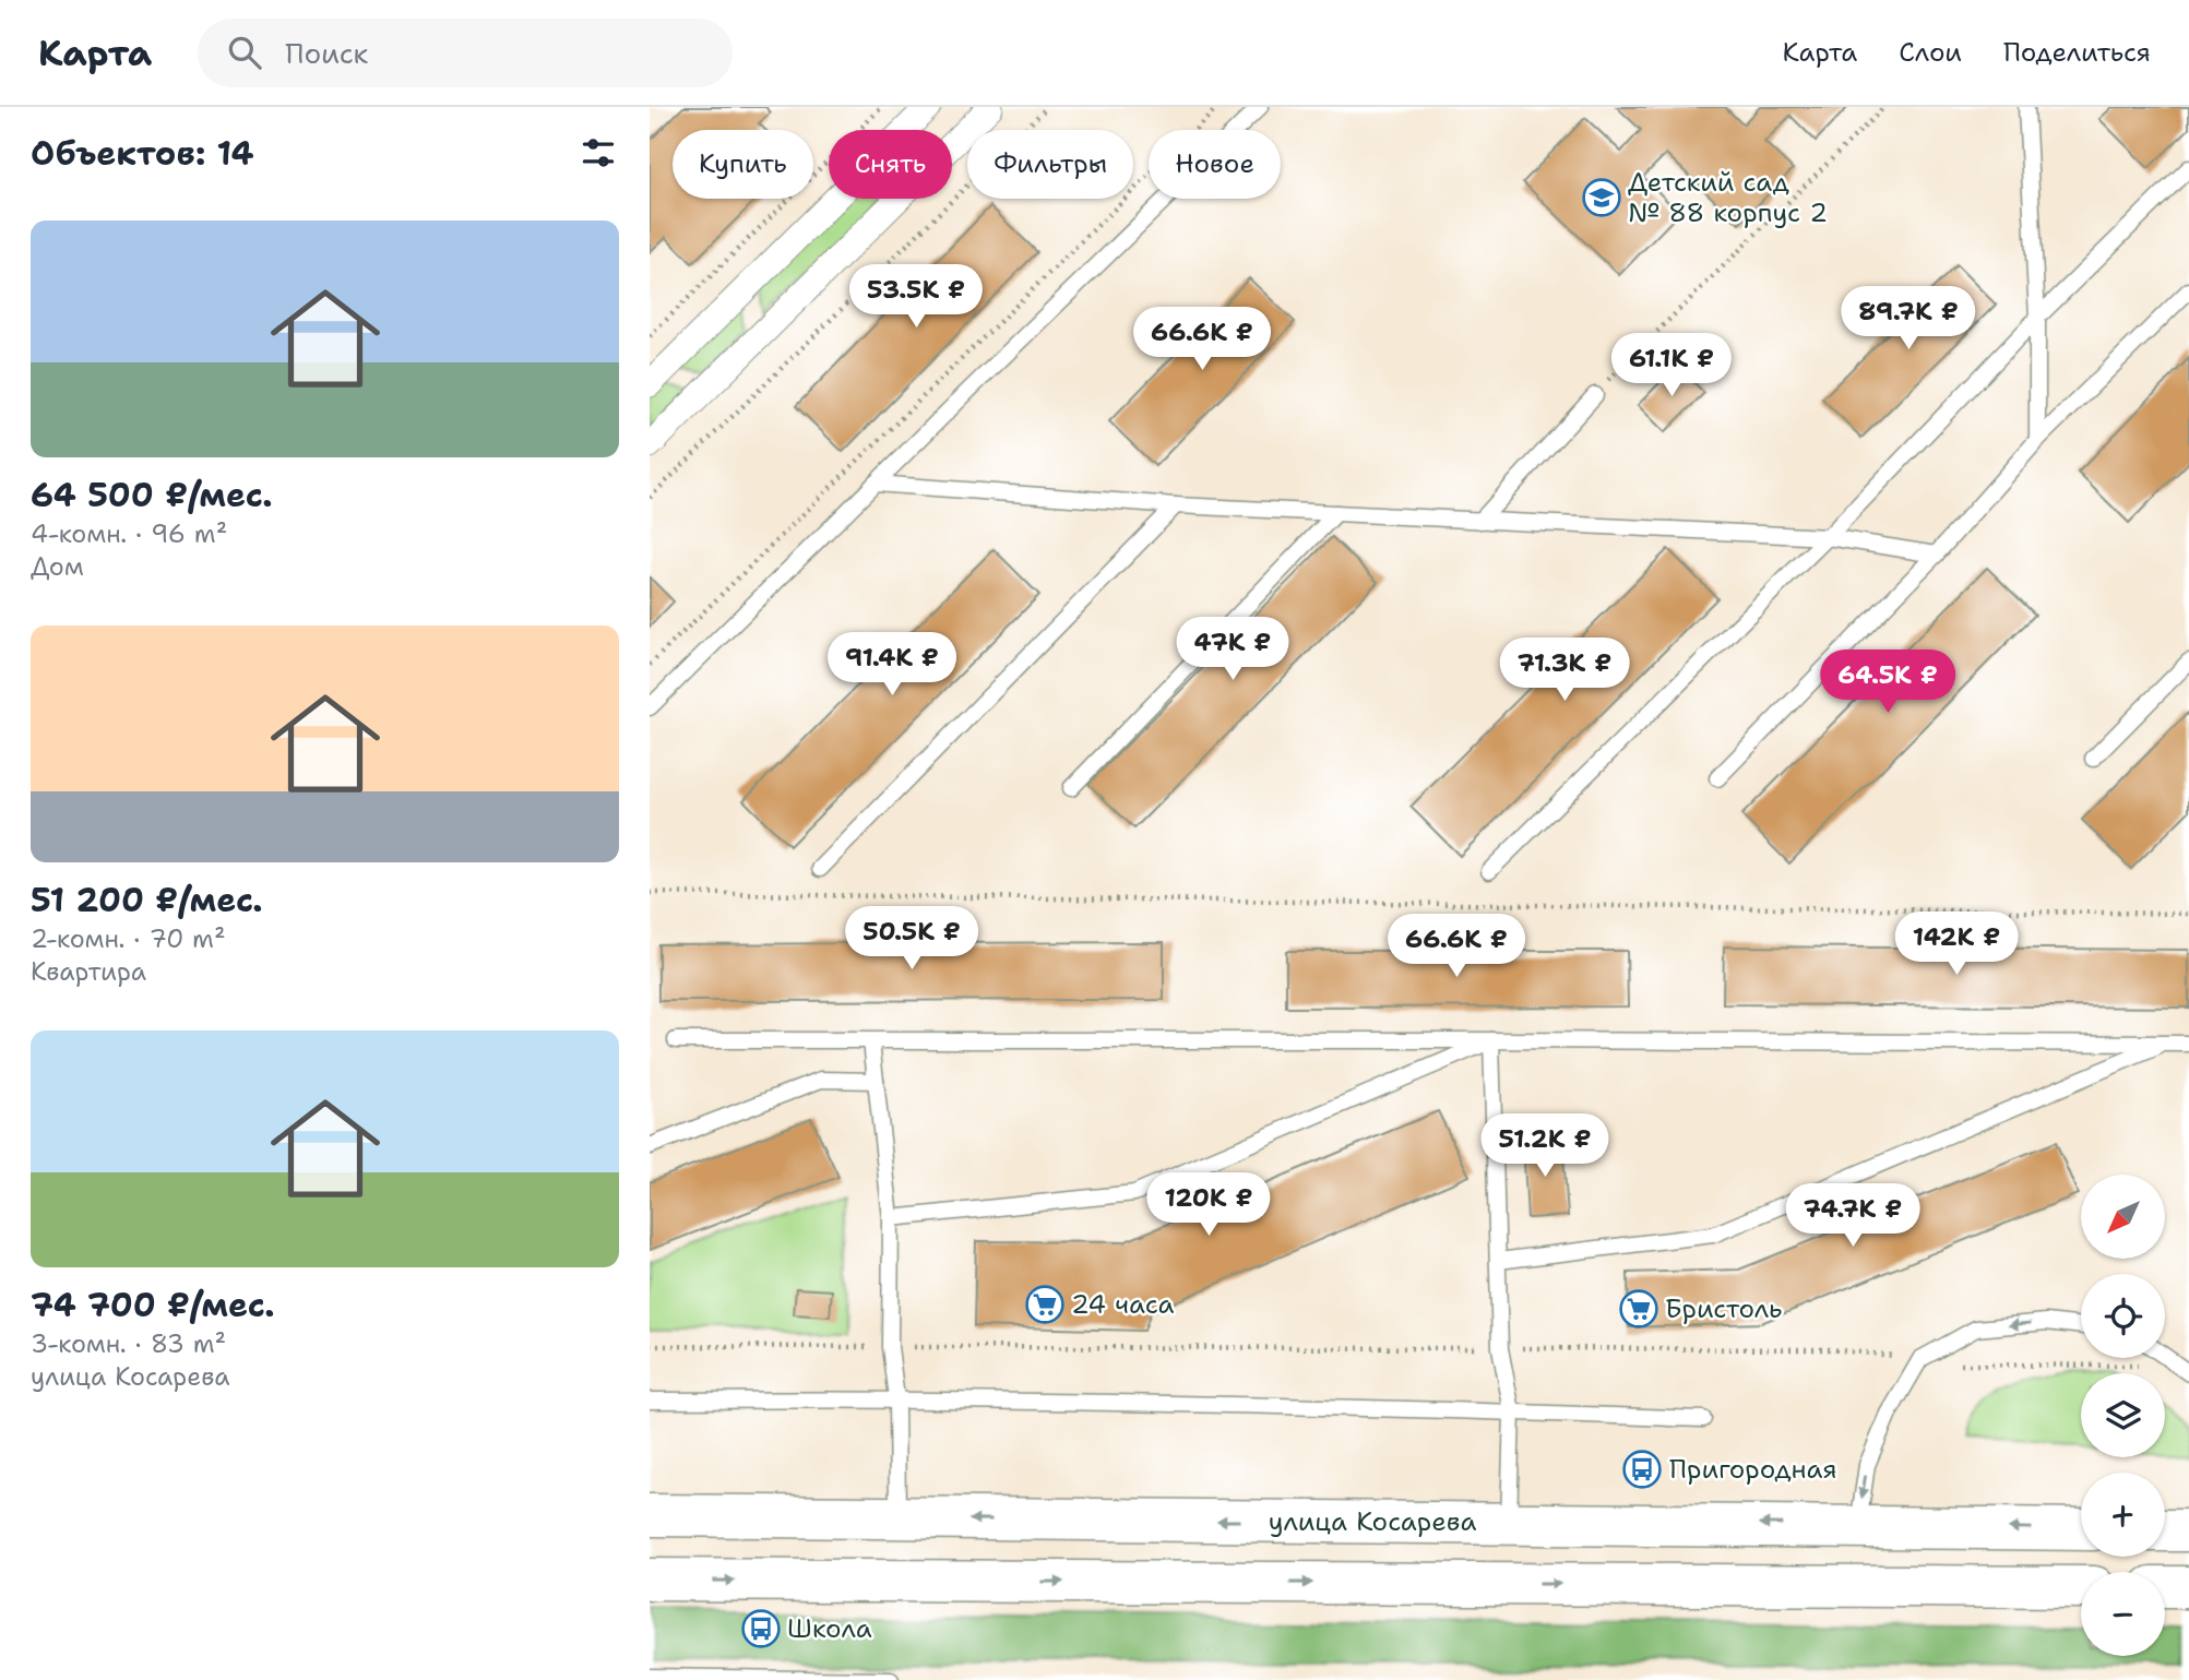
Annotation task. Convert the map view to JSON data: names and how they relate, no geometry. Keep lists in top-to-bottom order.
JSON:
{
  "streets": {
    "main road": ["улица Косарева"]
  },
  "places": {
    "school or university": ["Детский сад № 88 корпус 2"],
    "supermarket": ["24 часа", "Бристоль"],
    "bus stop": ["Пригородная", "Школа"]
  },
  "north": "bottom left",
  "page": {
    "header": "Карта",
    "search": "Поиск",
    "nav": ["Карта", "Слои", "Поделиться"],
    "heading": "Объектов: 14",
    "chip": [
      "Купить",
      "Снять",
      "Фильтры",
      "Новое"
    ],
    "list": [
      {
        "name": "64 500 ₽/мес.",
        "note": "4-комн. · 96 m² · Дом"
      },
      {
        "name": "51 200 ₽/мес.",
        "note": "2-комн. · 70 m² · Квартира"
      },
      {
        "name": "74 700 ₽/мес.",
        "note": "3-комн. · 83 m² · улица Косарева"
      }
    ],
    "price": [
      "53.5K ₽",
      "89.7K ₽",
      "66.6K ₽",
      "61.1K ₽",
      "47K ₽",
      "91.4K ₽",
      "71.3K ₽",
      "64.5K ₽",
      "50.5K ₽",
      "142K ₽",
      "66.6K ₽",
      "51.2K ₽",
      "120K ₽",
      "74.7K ₽"
    ],
    "map_buttons": ["+", "−"]
  }
}
